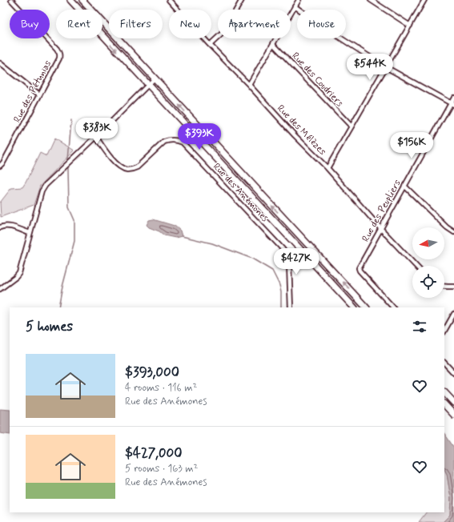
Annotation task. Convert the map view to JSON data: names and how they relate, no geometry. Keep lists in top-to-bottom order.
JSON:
{
  "streets": {
    "street": [
      "Rue des Coudriers",
      "Rue des Pétunias",
      "Rue des Mélèzes",
      "Rue des Anémones",
      "Rue des Peupliers"
    ]
  },
  "crossings": [
    ["Rue des Mélèzes", "Rue des Peupliers"]
  ],
  "north": "left",
  "page": {
    "chip": [
      "Buy",
      "Rent",
      "Filters",
      "New",
      "Apartment",
      "House"
    ],
    "price": [
      "$544K",
      "$383K",
      "$393K",
      "$156K",
      "$427K"
    ],
    "heading": "5 homes",
    "list": [
      {
        "name": "$393,000",
        "note": "4 rooms · 116 m² · Rue des Anémones"
      },
      {
        "name": "$427,000",
        "note": "5 rooms · 163 m² · Rue des Anémones"
      }
    ]
  }
}
